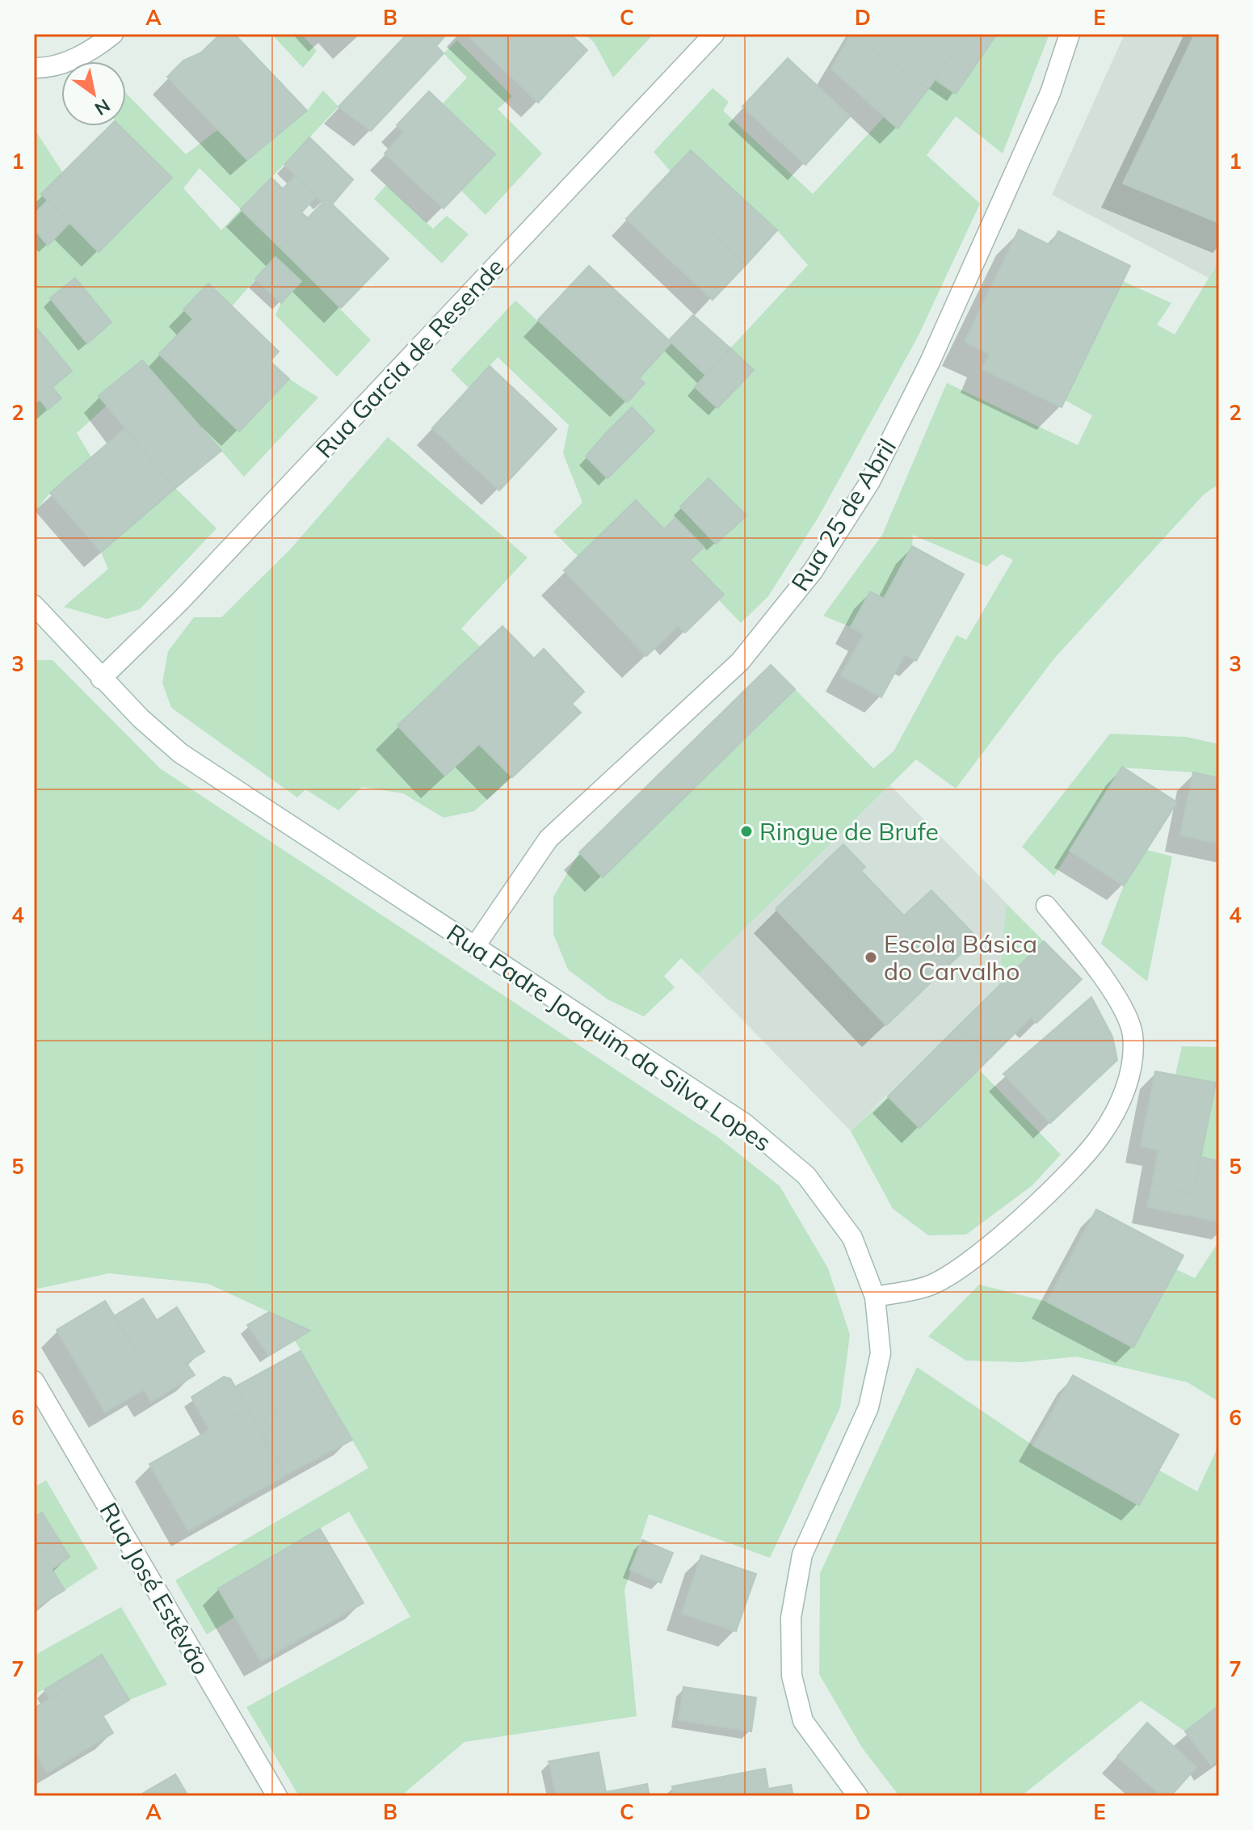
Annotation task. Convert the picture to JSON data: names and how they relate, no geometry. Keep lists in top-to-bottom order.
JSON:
{
  "streets": {
    "street": [
      "Rua Garcia de Resende",
      "Rua 25 de Abril",
      "Rua Padre Joaquim da Silva Lopes",
      "Rua José Estêvão"
    ]
  },
  "crossings": [
    ["Rua Garcia de Resende", "Rua Padre Joaquim da Silva Lopes"],
    ["Rua 25 de Abril", "Rua Padre Joaquim da Silva Lopes"]
  ],
  "places": ["Ringue de Brufe", "Escola Básica do Carvalho"],
  "north": "bottom right",
  "grid": {
    "columns": [
      "A",
      "B",
      "C",
      "D",
      "E"
    ],
    "rows": [
      "1",
      "2",
      "3",
      "4",
      "5",
      "6",
      "7"
    ]
  }
}
